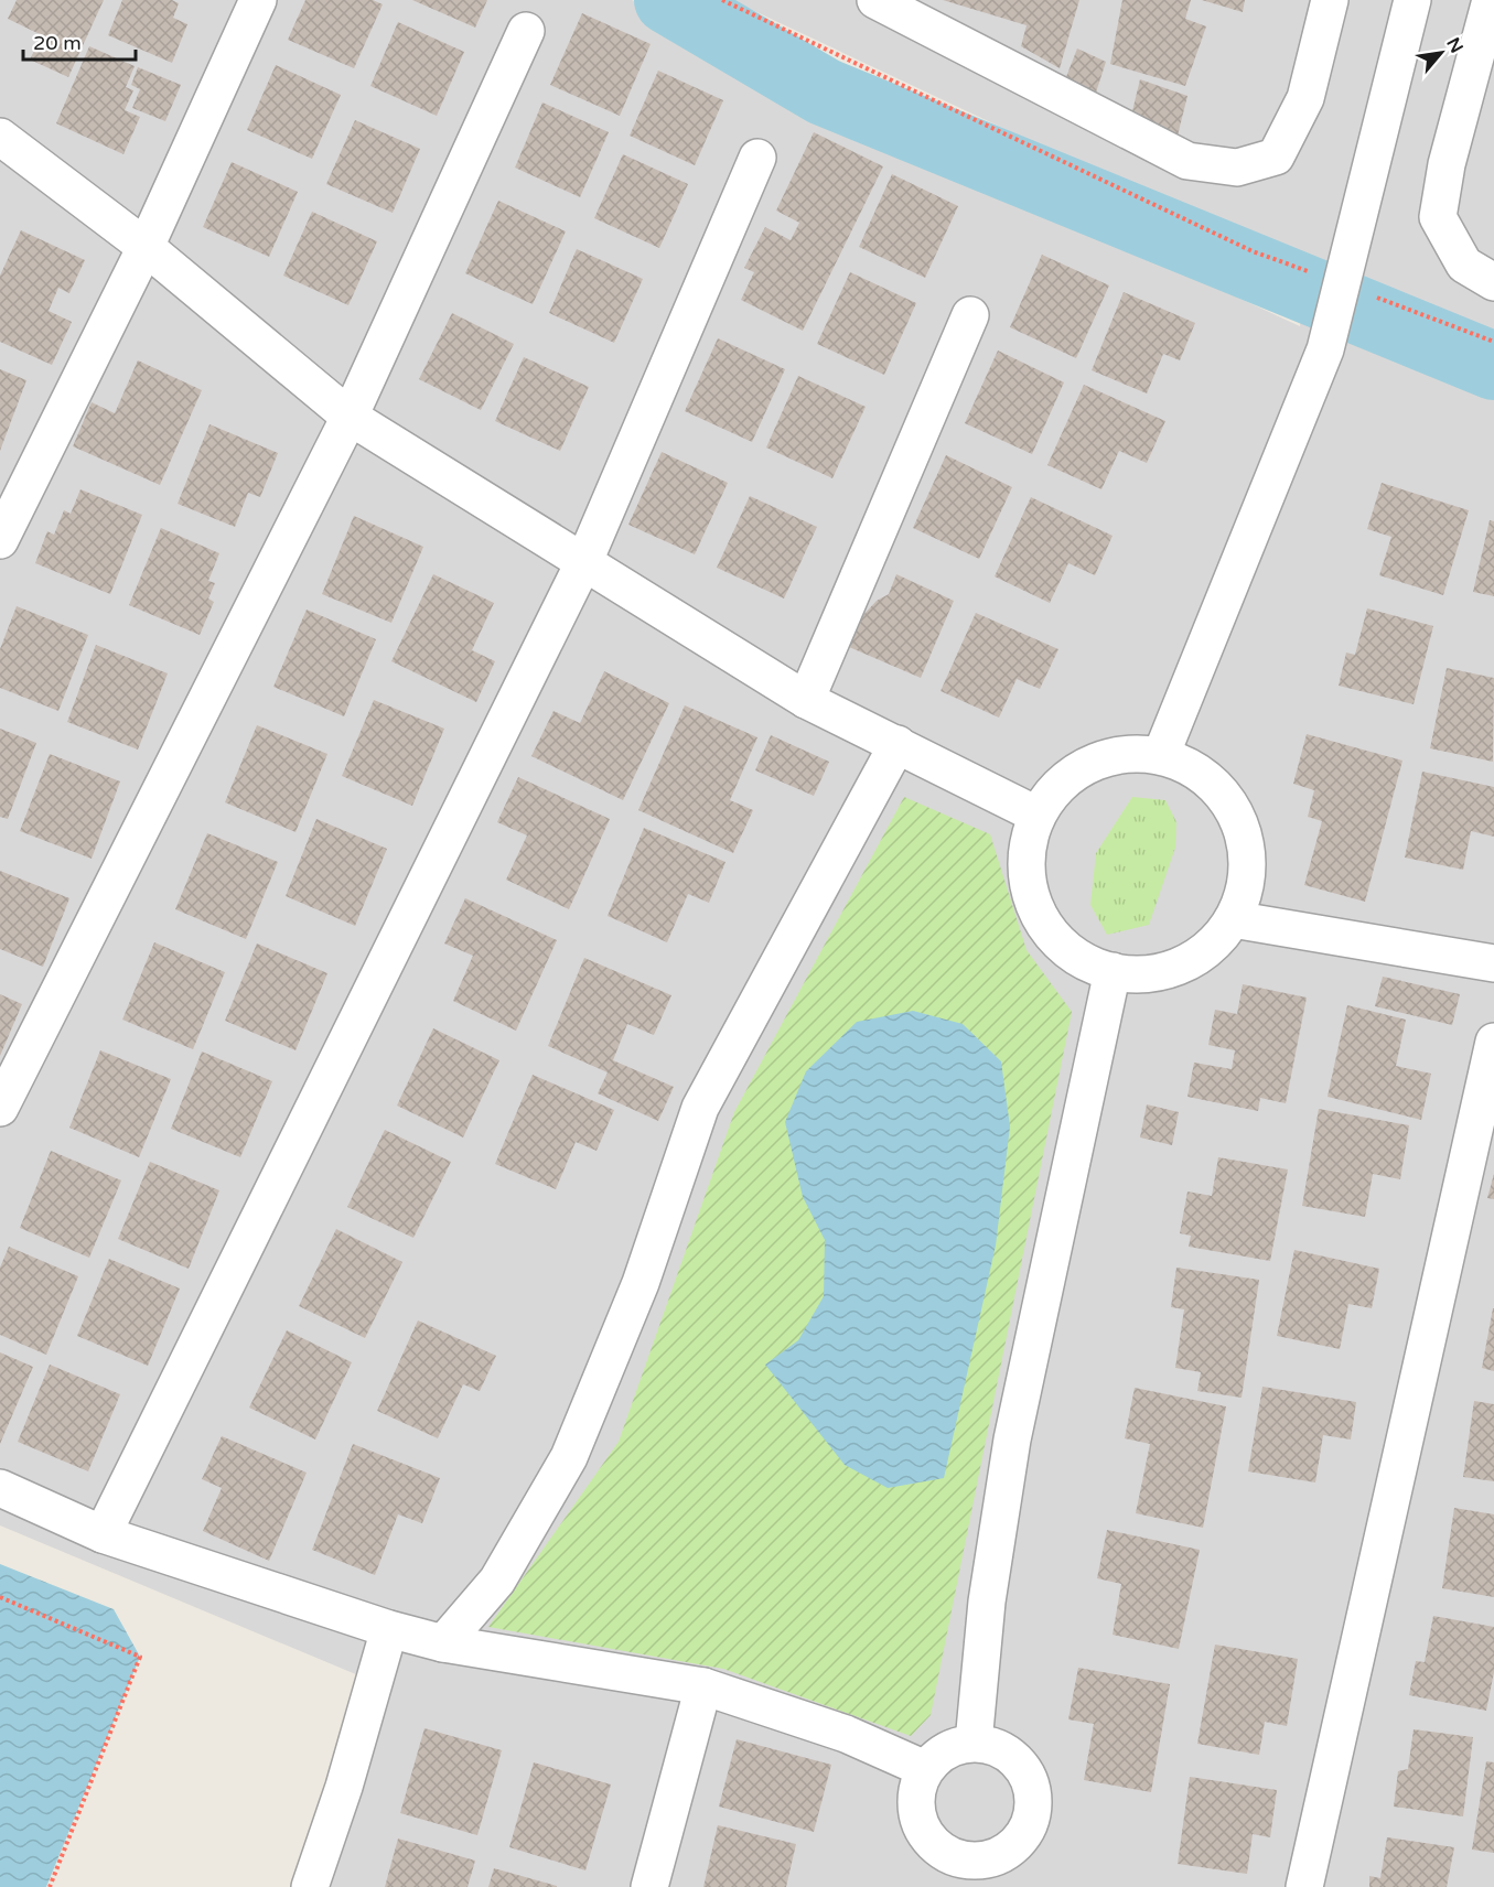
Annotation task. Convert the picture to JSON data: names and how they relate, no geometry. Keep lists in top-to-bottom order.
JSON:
{
  "scale_bar": "20 m",
  "north": "top right"
}
